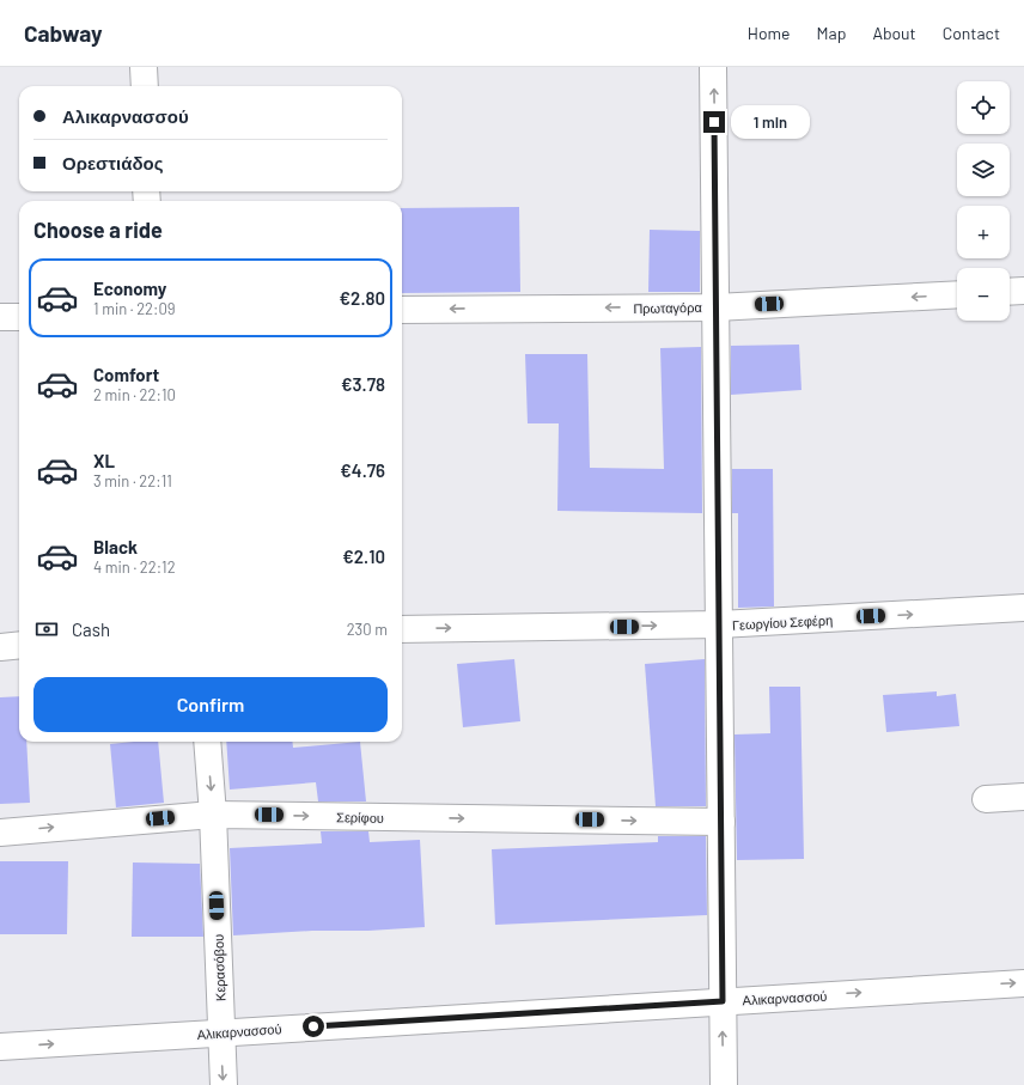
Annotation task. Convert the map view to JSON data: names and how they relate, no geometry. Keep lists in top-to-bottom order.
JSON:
{
  "streets": {
    "street": [
      "Πρωταγόρα",
      "Γεωργίου Σεφέρη",
      "Σερίφου",
      "Κερασόβου",
      "Αλικαρνασσού"
    ]
  },
  "crossings": [
    ["Σερίφου", "Κερασόβου"],
    ["Κερασόβου", "Αλικαρνασσού"]
  ],
  "one_way": [
    "Πρωταγόρα",
    "Γεωργίου Σεφέρη",
    "Σερίφου",
    "Κερασόβου",
    "Αλικαρνασσού"
  ],
  "page": {
    "header": "Cabway",
    "nav": [
      "Home",
      "Map",
      "About",
      "Contact"
    ],
    "map_buttons": ["+", "−"],
    "banner": ["Αλικαρνασσού", "Ορεστιάδος"],
    "bubble": "1 min",
    "heading": "Choose a ride",
    "list": [
      {
        "name": "Economy",
        "note": "1 min · 22:09",
        "value": "€2.80"
      },
      {
        "name": "Comfort",
        "note": "2 min · 22:10",
        "value": "€3.78"
      },
      {
        "name": "XL",
        "note": "3 min · 22:11",
        "value": "€4.76"
      },
      {
        "name": "Black",
        "note": "4 min · 22:12",
        "value": "€2.10"
      }
    ],
    "pay": ["Cash", "230 m"],
    "buttons": "Confirm"
  }
}
